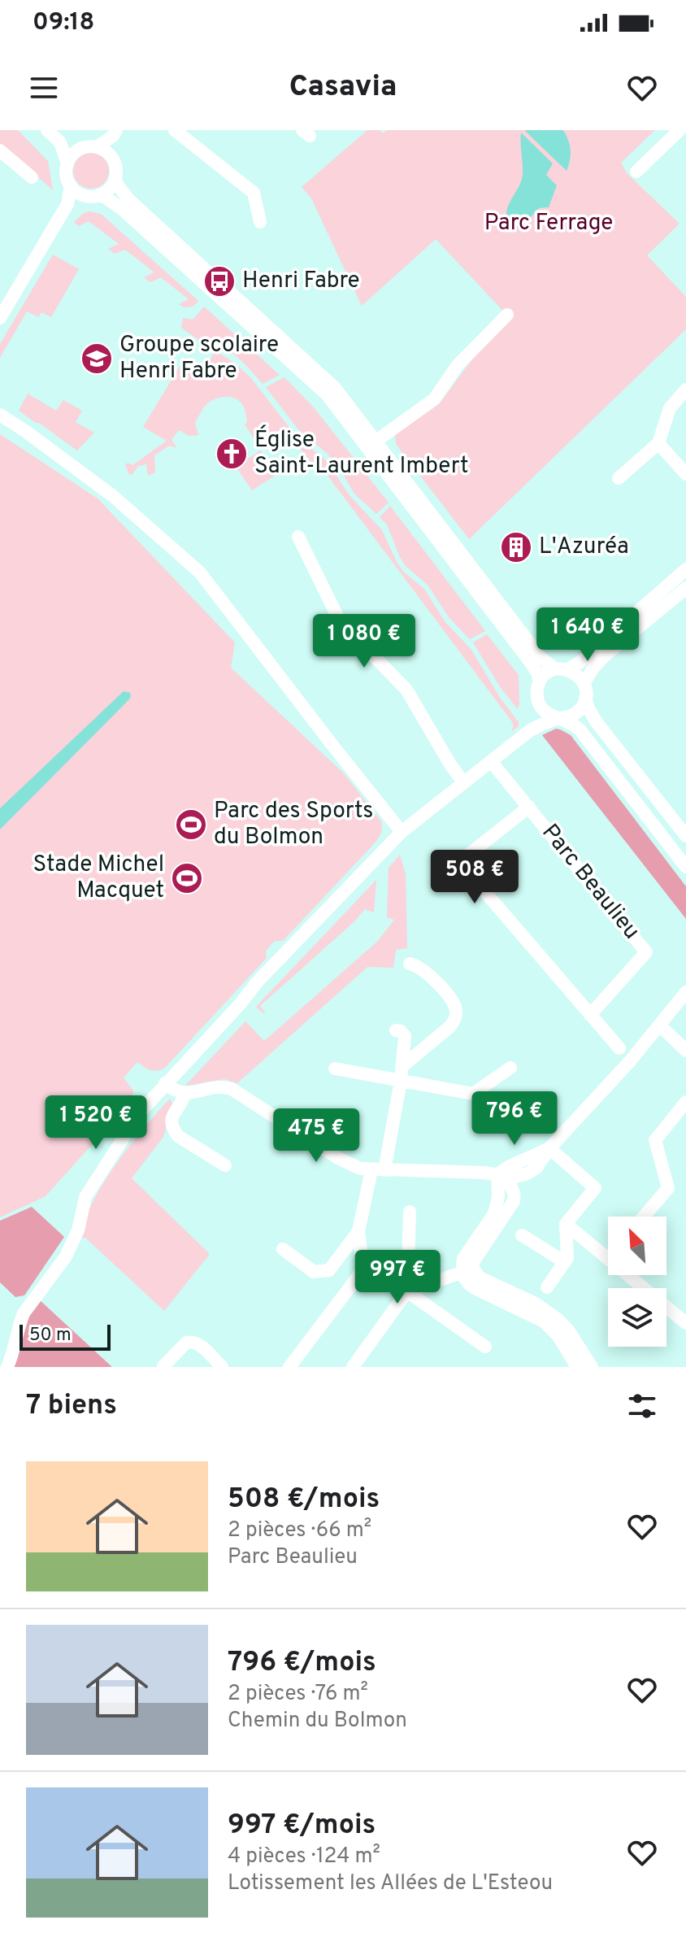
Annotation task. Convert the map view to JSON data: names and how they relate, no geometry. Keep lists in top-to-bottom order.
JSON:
{
  "streets": {
    "street": ["Parc Beaulieu"]
  },
  "parks": ["Parc Ferrage"],
  "places": {
    "bus stop": ["Henri Fabre"],
    "school or university": ["Groupe scolaire Henri Fabre"],
    "church": ["Église Saint-Laurent Imbert"],
    "building": ["L'Azuréa"],
    "sports": ["Parc des Sports du Bolmon", "Stade Michel Macquet"]
  },
  "scale_bar": "50 m",
  "north": "top left",
  "page": {
    "status": "09:18",
    "header": "Casavia",
    "price": [
      "1 640 €",
      "1 080 €",
      "508 €",
      "796 €",
      "1 520 €",
      "475 €",
      "997 €"
    ],
    "scale": "50 m",
    "heading": "7 biens",
    "list": [
      {
        "name": "508 €/mois",
        "note": "2 pièces · 66 m² · Parc Beaulieu"
      },
      {
        "name": "796 €/mois",
        "note": "2 pièces · 76 m² · Chemin du Bolmon"
      },
      {
        "name": "997 €/mois",
        "note": "4 pièces · 124 m² · Lotissement les Allées de L'Esteou"
      }
    ]
  }
}
